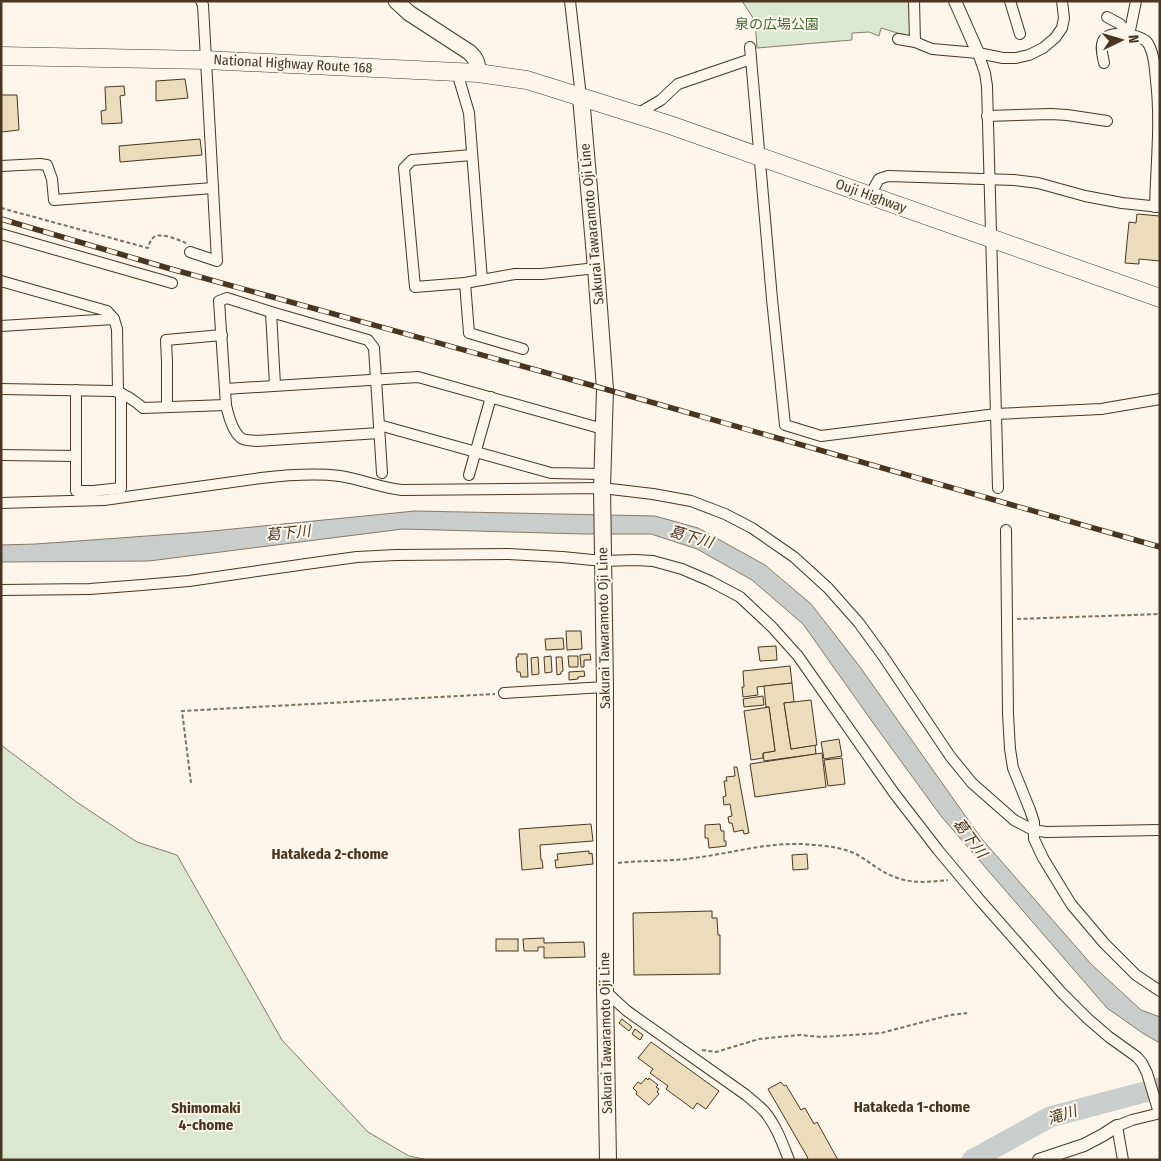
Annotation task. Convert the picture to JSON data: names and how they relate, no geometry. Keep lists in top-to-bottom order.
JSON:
{
  "streets": {
    "highway": ["National Highway Route 168", "Ouji Highway"],
    "main road": ["Sakurai Tawaramoto Oji Line"]
  },
  "crossings": [
    ["National Highway Route 168", "Ouji Highway"],
    ["National Highway Route 168", "Sakurai Tawaramoto Oji Line"],
    ["Ouji Highway", "Sakurai Tawaramoto Oji Line"]
  ],
  "districts": ["Hatakeda 2-chome", "Hatakeda 1-chome", "Shimomaki 4-chome"],
  "water": ["葛下川", "滝川"],
  "parks": ["泉の広場公園"],
  "north": "right"
}
